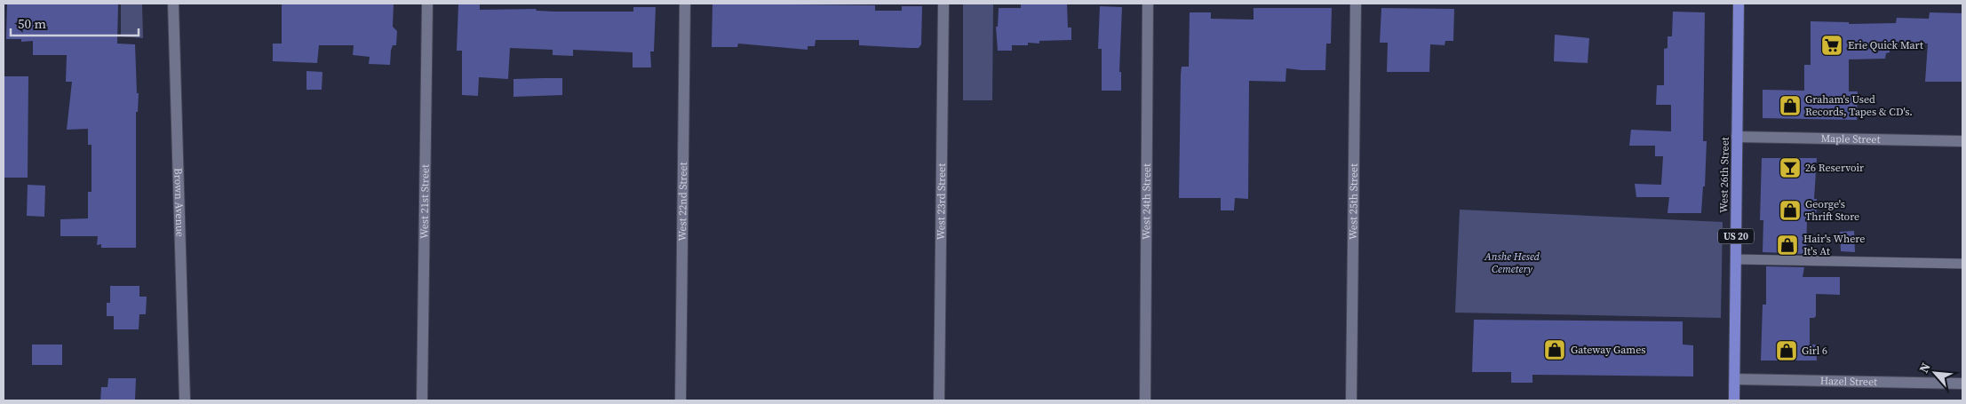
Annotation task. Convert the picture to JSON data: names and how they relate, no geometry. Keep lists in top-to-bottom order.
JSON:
{
  "streets": {
    "main road": ["West 26th Street", "US 20"],
    "street": [
      "Maple Street",
      "West 24th Street",
      "Brown Avenue",
      "West 21st Street",
      "West 22nd Street",
      "West 23rd Street",
      "West 25th Street",
      "Hazel Street"
    ]
  },
  "crossings": [
    ["Maple Street", "West 26th Street"],
    ["West 26th Street", "Hazel Street"]
  ],
  "parks": ["Anshe Hesed Cemetery"],
  "places": {
    "supermarket": ["Erie Quick Mart"],
    "shop": [
      "Graham's Used Records, Tapes & CD's.",
      "George's Thrift Store",
      "Hair's Where It's At",
      "Gateway Games",
      "Girl 6"
    ],
    "bar": ["26 Reservoir"]
  },
  "scale_bar": "50 m",
  "north": "top left"
}
